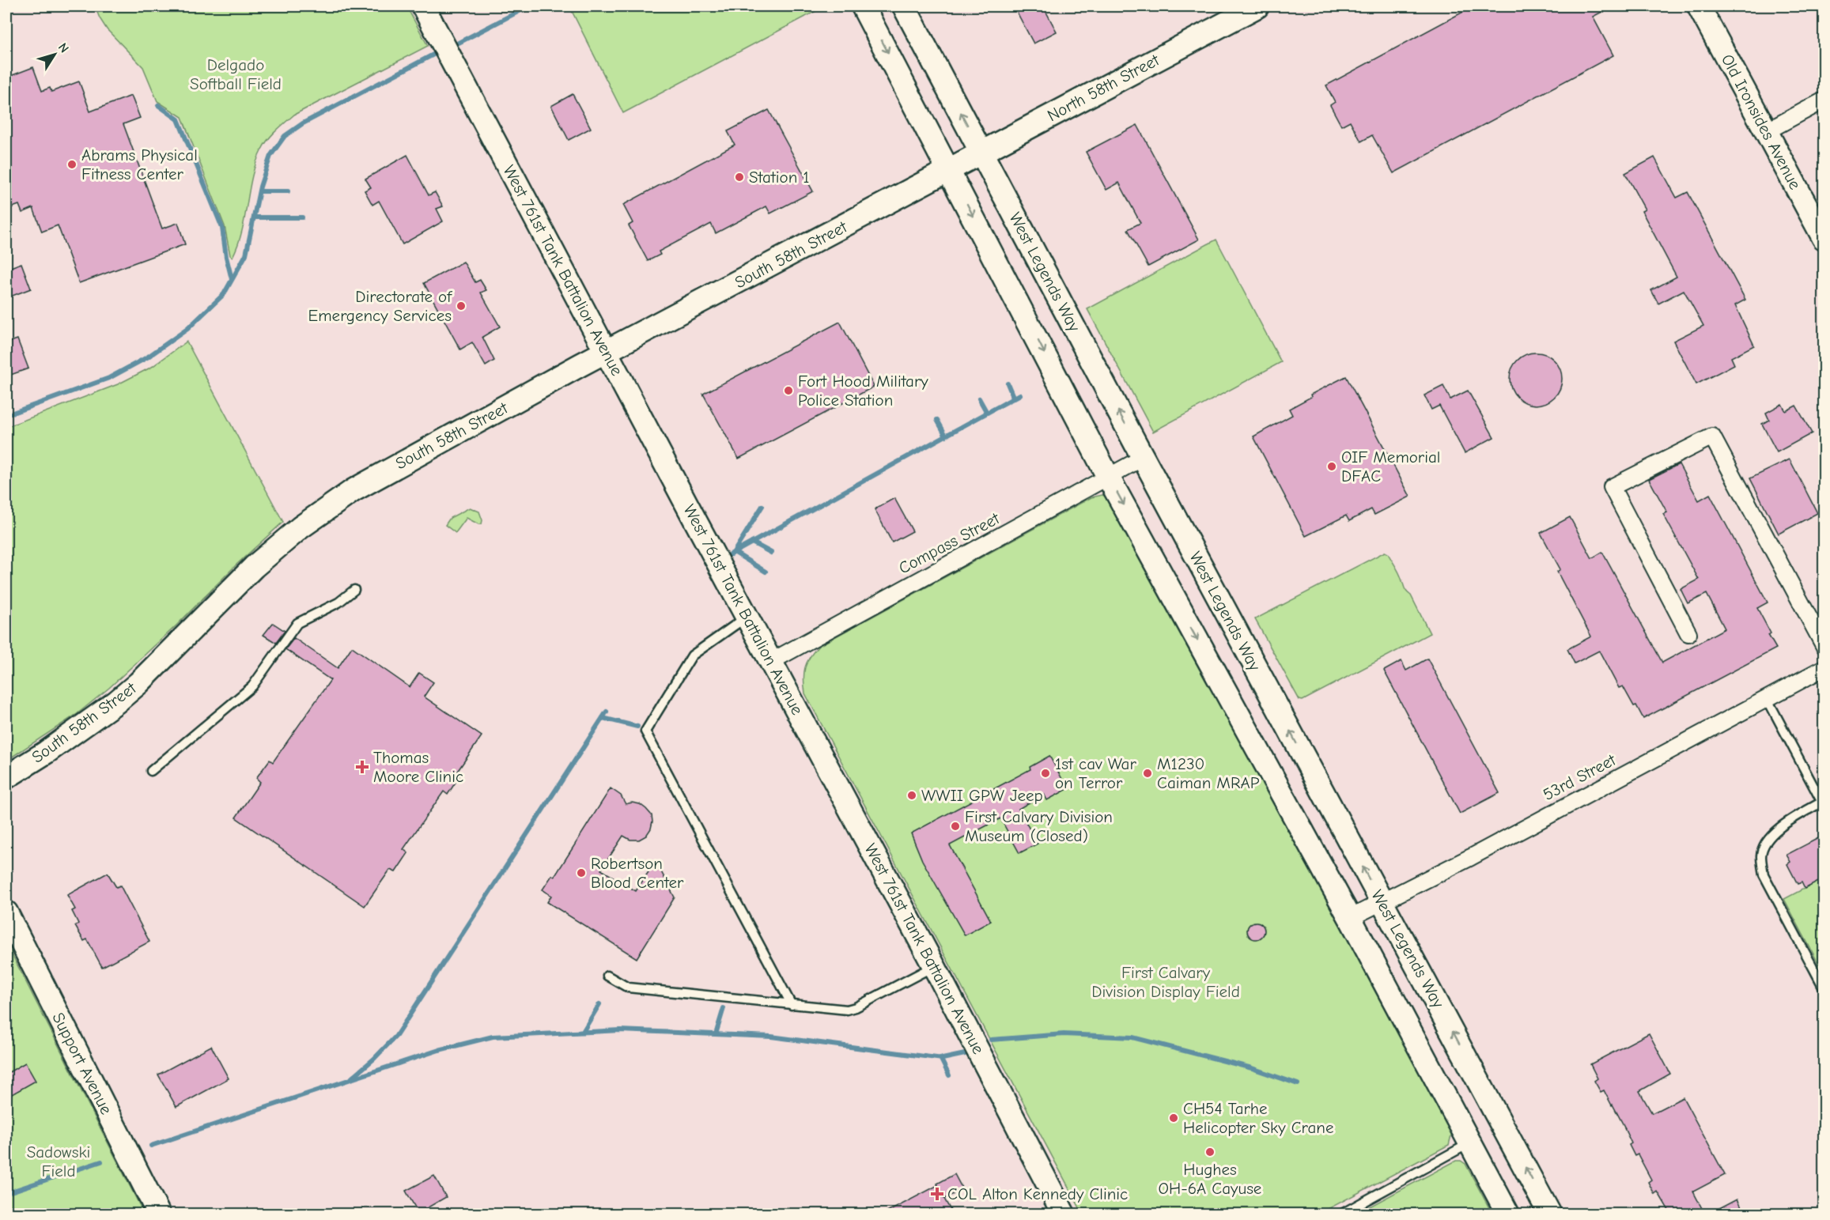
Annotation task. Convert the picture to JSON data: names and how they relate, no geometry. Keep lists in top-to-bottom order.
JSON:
{
  "streets": {
    "street": [
      "North 58th Street",
      "Old Ironsides Avenue",
      "South 58th Street",
      "West 761st Tank Battalion Avenue",
      "West Legends Way",
      "Compass Street",
      "53rd Street",
      "Support Avenue"
    ]
  },
  "crossings": [
    ["North 58th Street", "South 58th Street"],
    ["North 58th Street", "West Legends Way"],
    ["South 58th Street", "West 761st Tank Battalion Avenue"],
    ["West 761st Tank Battalion Avenue", "Compass Street"],
    ["West Legends Way", "Compass Street"],
    ["West Legends Way", "53rd Street"]
  ],
  "parks": ["Delgado Softball Field", "First Calvary Division Display Field", "Sadowski Field"],
  "places": {
    "other": [
      "Abrams Physical Fitness Center",
      "Station 1",
      "Directorate of Emergency Services",
      "Fort Hood Military Police Station",
      "OIF Memorial DFAC",
      "1st cav War on Terror",
      "M1230 Caiman MRAP",
      "WWII GPW Jeep",
      "First Calvary Division Museum (Closed)",
      "Robertson Blood Center",
      "CH54 Tarhe Helicopter Sky Crane",
      "Hughes OH-6A Cayuse"
    ],
    "health": ["Thomas Moore Clinic", "COL Alton Kennedy Clinic"]
  },
  "north": "top right"
}
